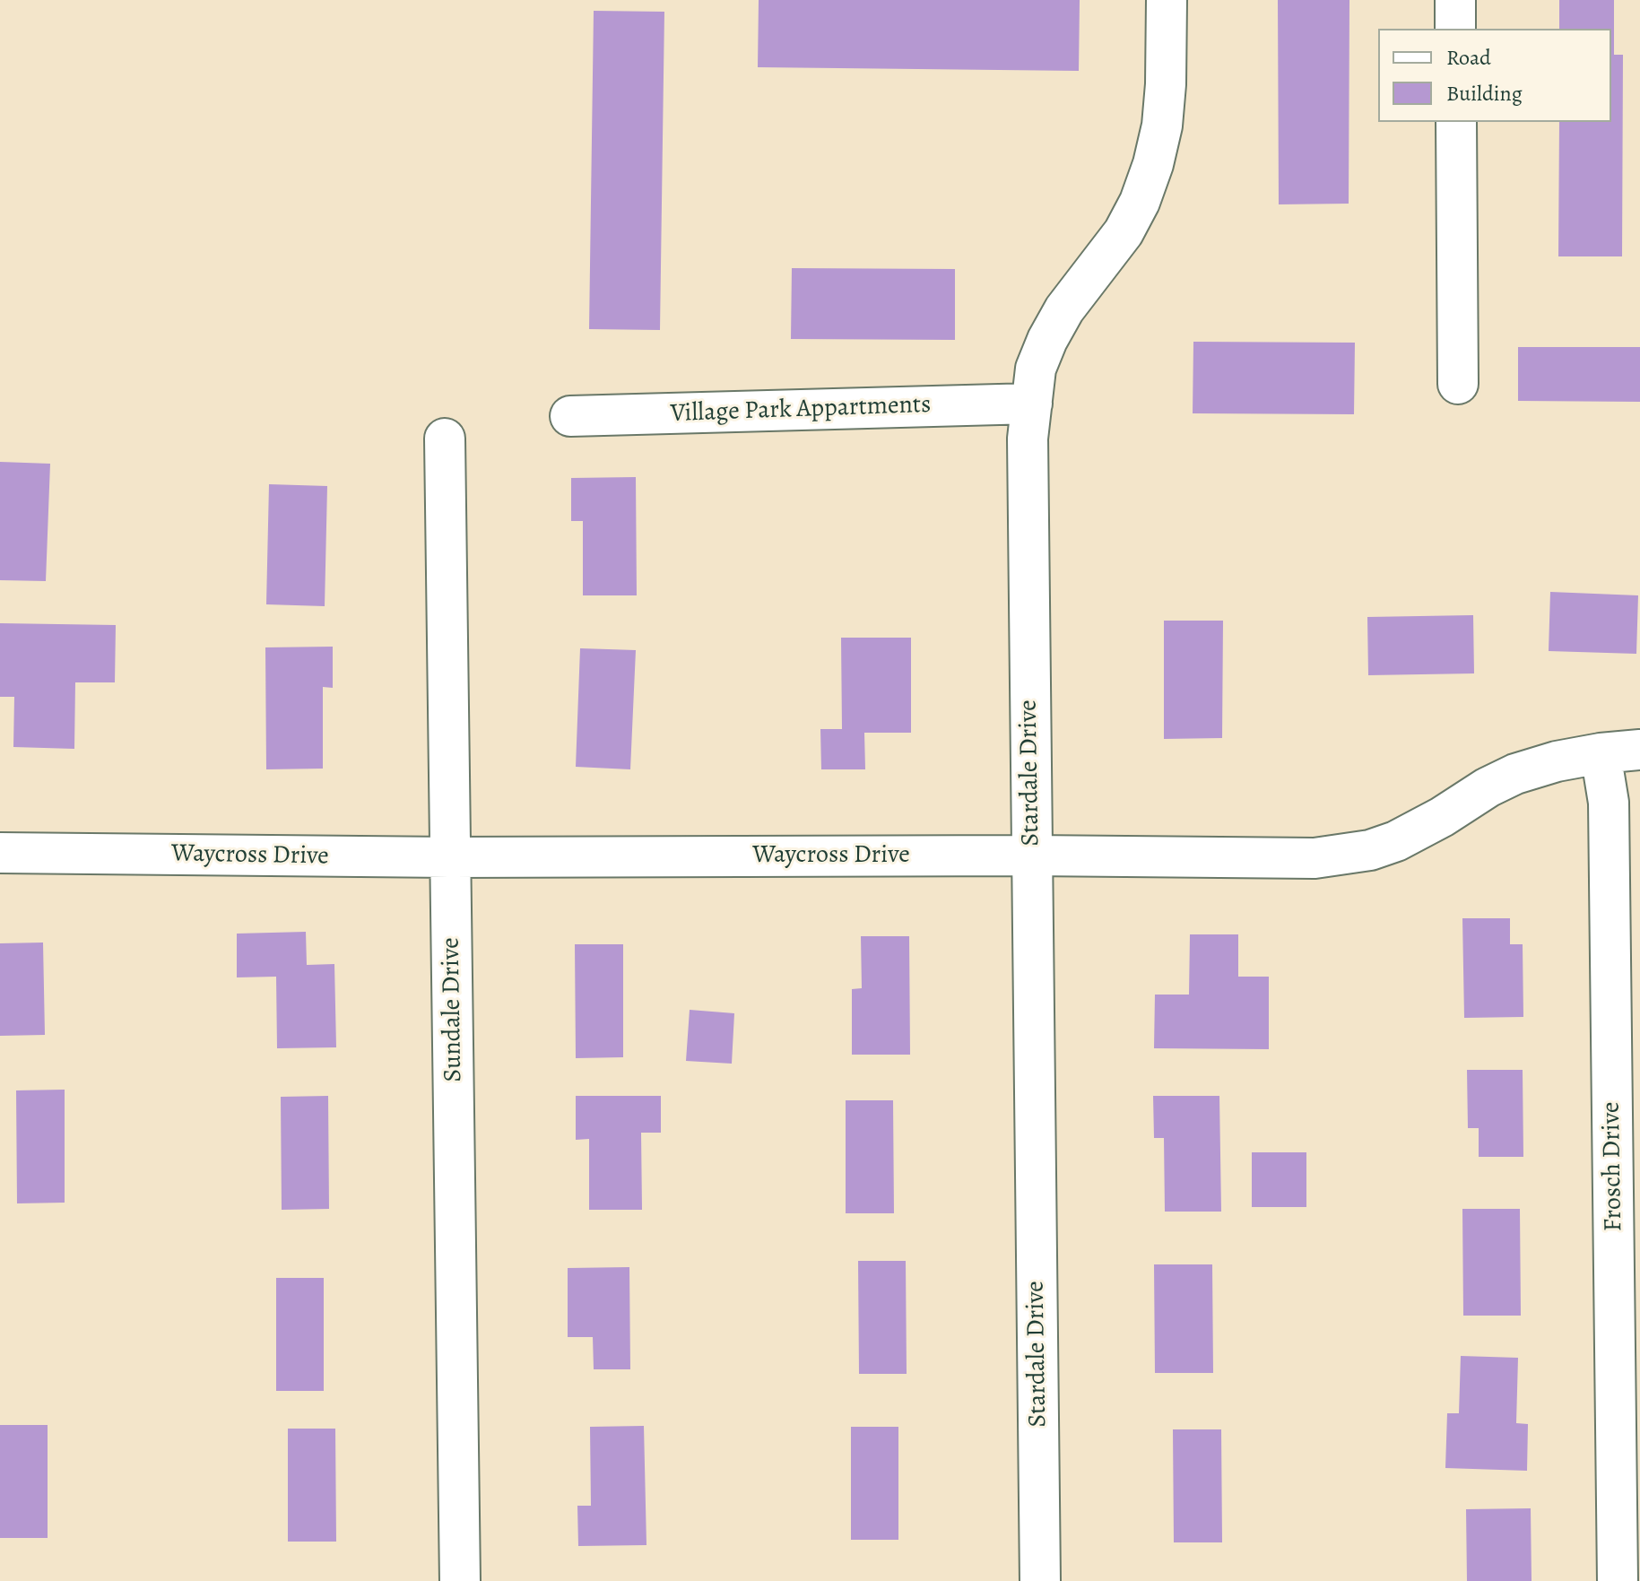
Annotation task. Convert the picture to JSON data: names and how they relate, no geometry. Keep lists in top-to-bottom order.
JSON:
{
  "streets": {
    "street": [
      "Village Park Appartments",
      "Stardale Drive",
      "Waycross Drive",
      "Sundale Drive",
      "Frosch Drive"
    ]
  },
  "crossings": [
    ["Village Park Appartments", "Stardale Drive"],
    ["Stardale Drive", "Waycross Drive"],
    ["Waycross Drive", "Sundale Drive"],
    ["Waycross Drive", "Frosch Drive"]
  ],
  "legend": ["Road", "Building"]
}
